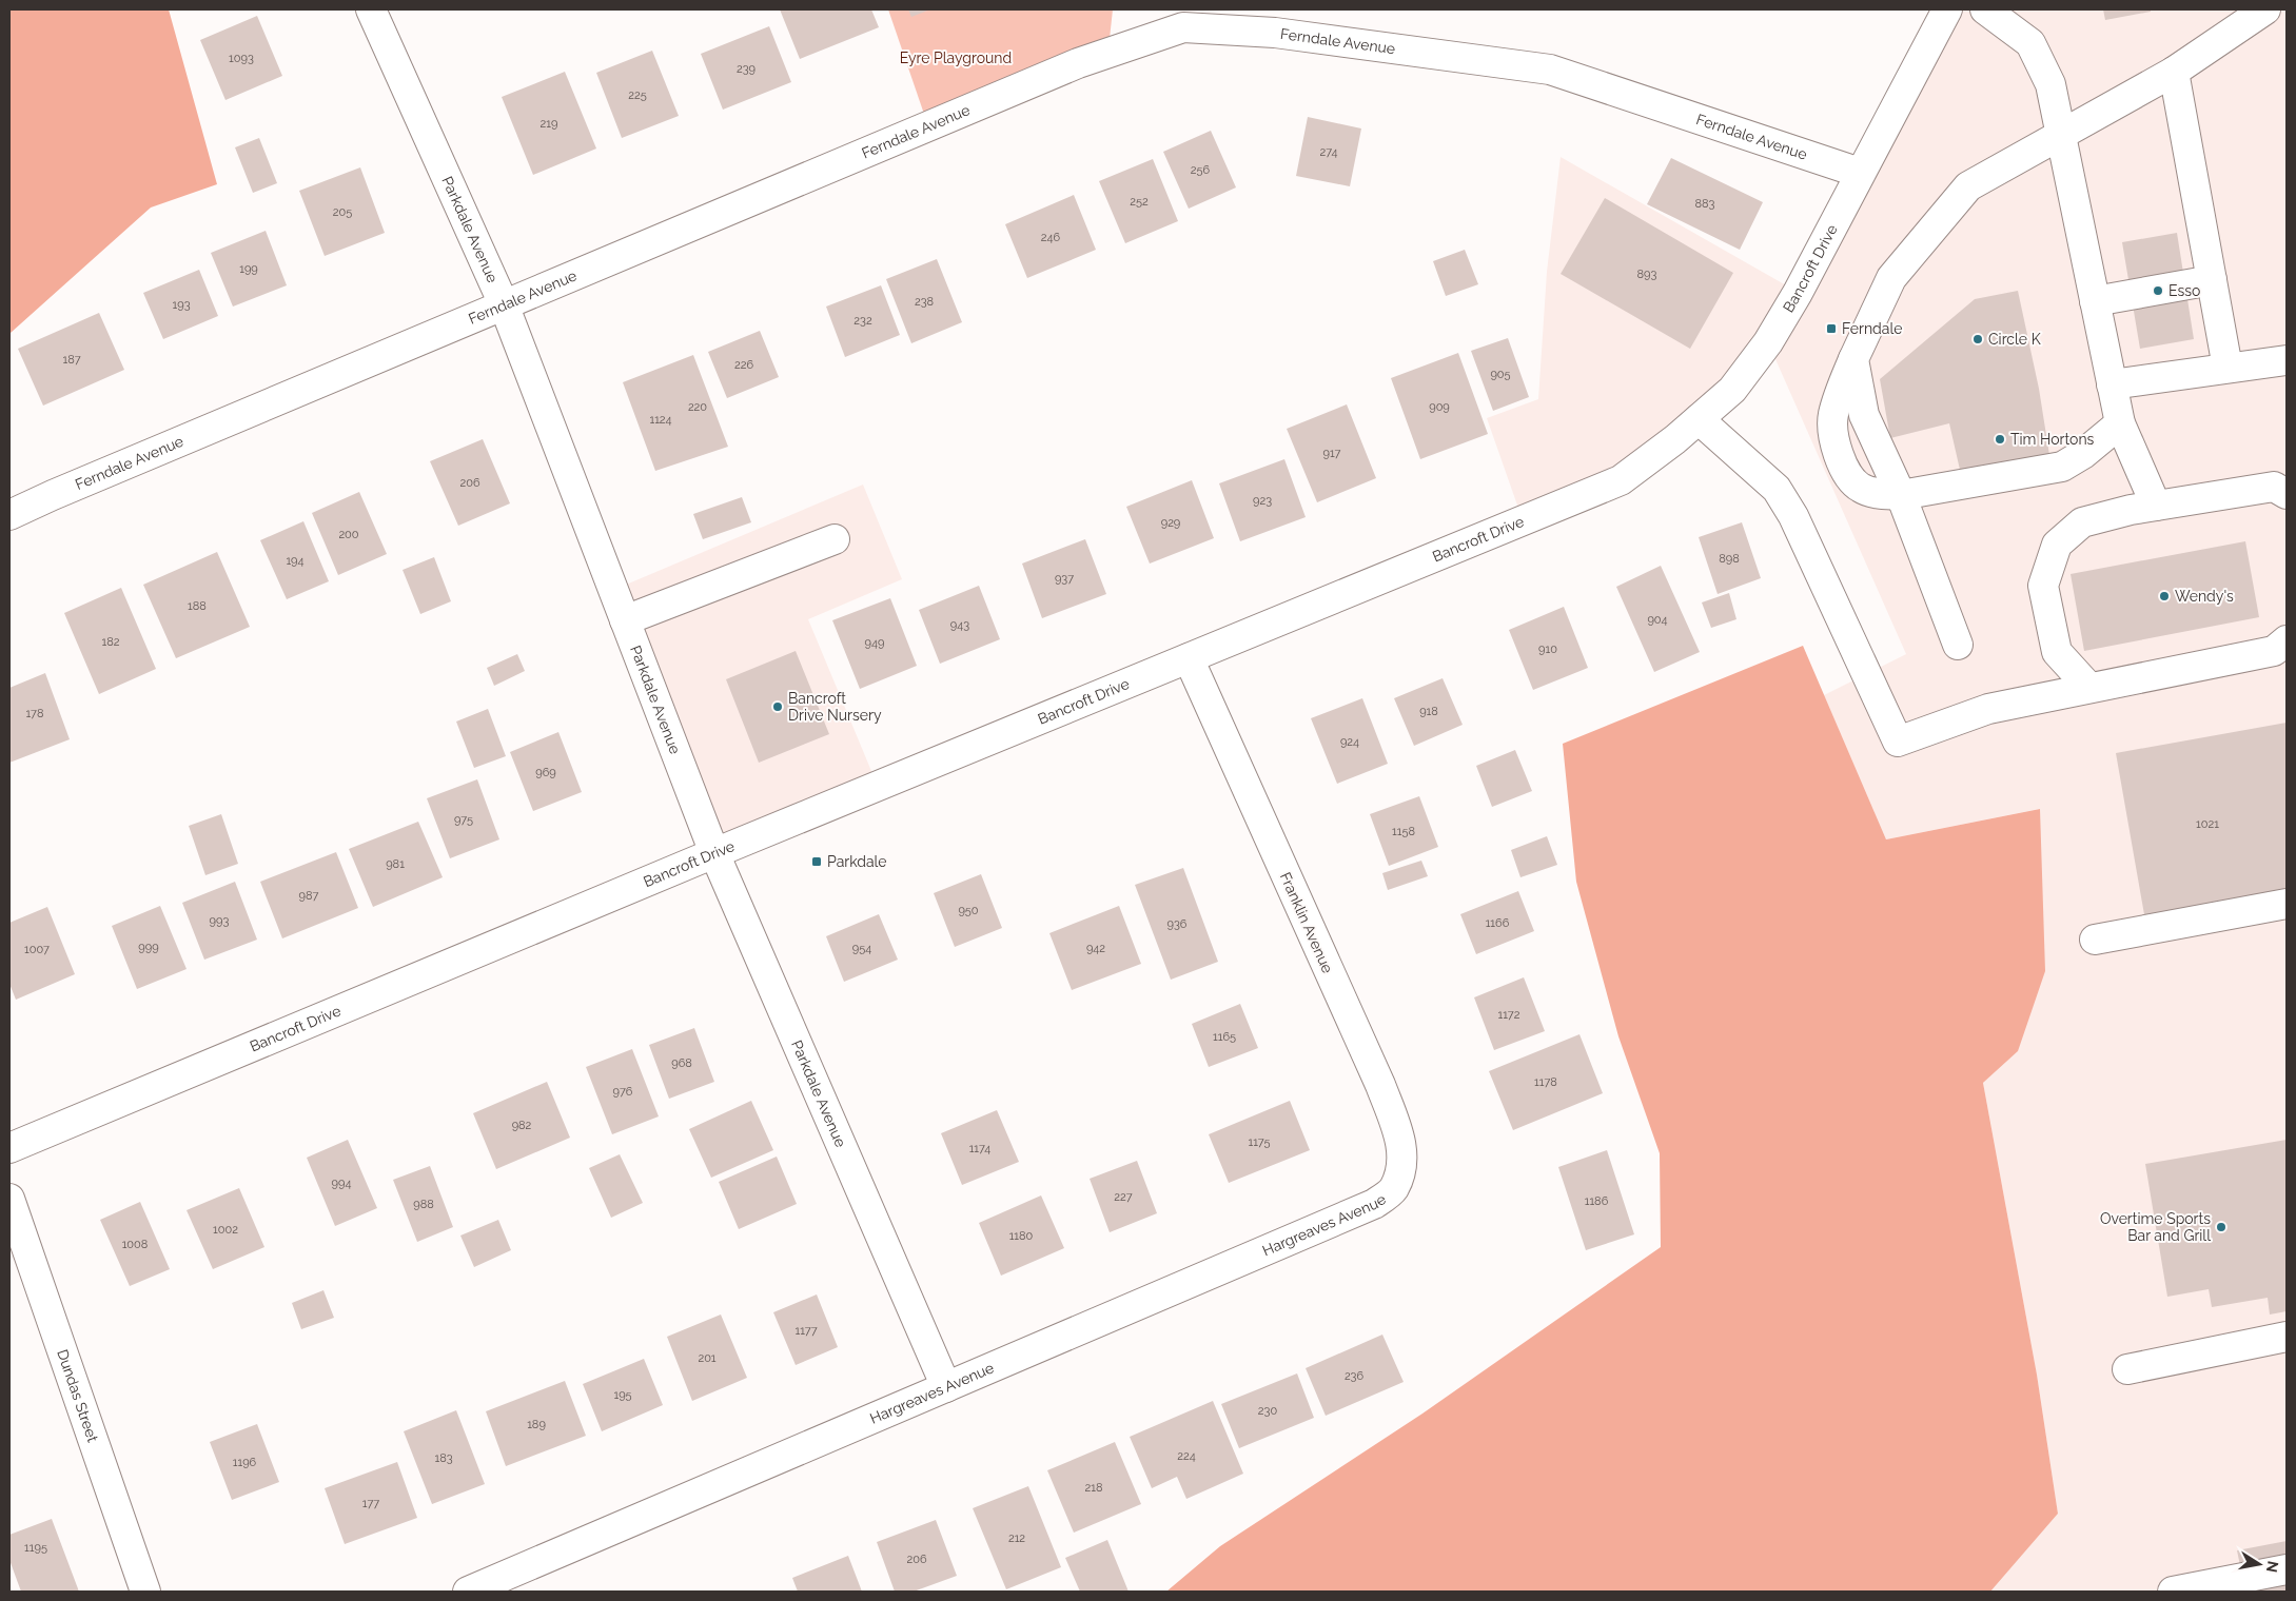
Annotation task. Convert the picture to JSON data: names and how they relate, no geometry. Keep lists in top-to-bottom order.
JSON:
{
  "streets": {
    "street": [
      "Ferndale Avenue",
      "Parkdale Avenue",
      "Bancroft Drive",
      "Franklin Avenue",
      "Hargreaves Avenue",
      "Dundas Street"
    ]
  },
  "crossings": [
    ["Ferndale Avenue", "Parkdale Avenue"],
    ["Ferndale Avenue", "Bancroft Drive"],
    ["Parkdale Avenue", "Bancroft Drive"],
    ["Parkdale Avenue", "Hargreaves Avenue"],
    ["Bancroft Drive", "Franklin Avenue"],
    ["Franklin Avenue", "Hargreaves Avenue"]
  ],
  "parks": ["Eyre Playground"],
  "places": {
    "other": [
      "Esso",
      "Circle K",
      "Tim Hortons",
      "Wendy's",
      "Bancroft Drive Nursery",
      "Overtime Sports Bar and Grill"
    ],
    "transit": ["Ferndale", "Parkdale"]
  },
  "house_numbers": [
    "1093",
    "239",
    "225",
    "219",
    "274",
    "256",
    "252",
    "883",
    "205",
    "246",
    "199",
    "893",
    "238",
    "193",
    "232",
    "187",
    "226",
    "905",
    "220",
    "909",
    "1124",
    "917",
    "206",
    "923",
    "929",
    "200",
    "898",
    "194",
    "937",
    "188",
    "904",
    "943",
    "182",
    "949",
    "910",
    "918",
    "178",
    "924",
    "969",
    "975",
    "1021",
    "1158",
    "981",
    "987",
    "950",
    "993",
    "1166",
    "936",
    "999",
    "954",
    "942",
    "1007",
    "1172",
    "1165",
    "968",
    "1178",
    "976",
    "982",
    "1175",
    "1174",
    "994",
    "227",
    "1186",
    "988",
    "1002",
    "1180",
    "1008",
    "1177",
    "201",
    "236",
    "195",
    "230",
    "189",
    "224",
    "183",
    "1196",
    "218",
    "177",
    "212",
    "1195",
    "206"
  ],
  "north": "right"
}
